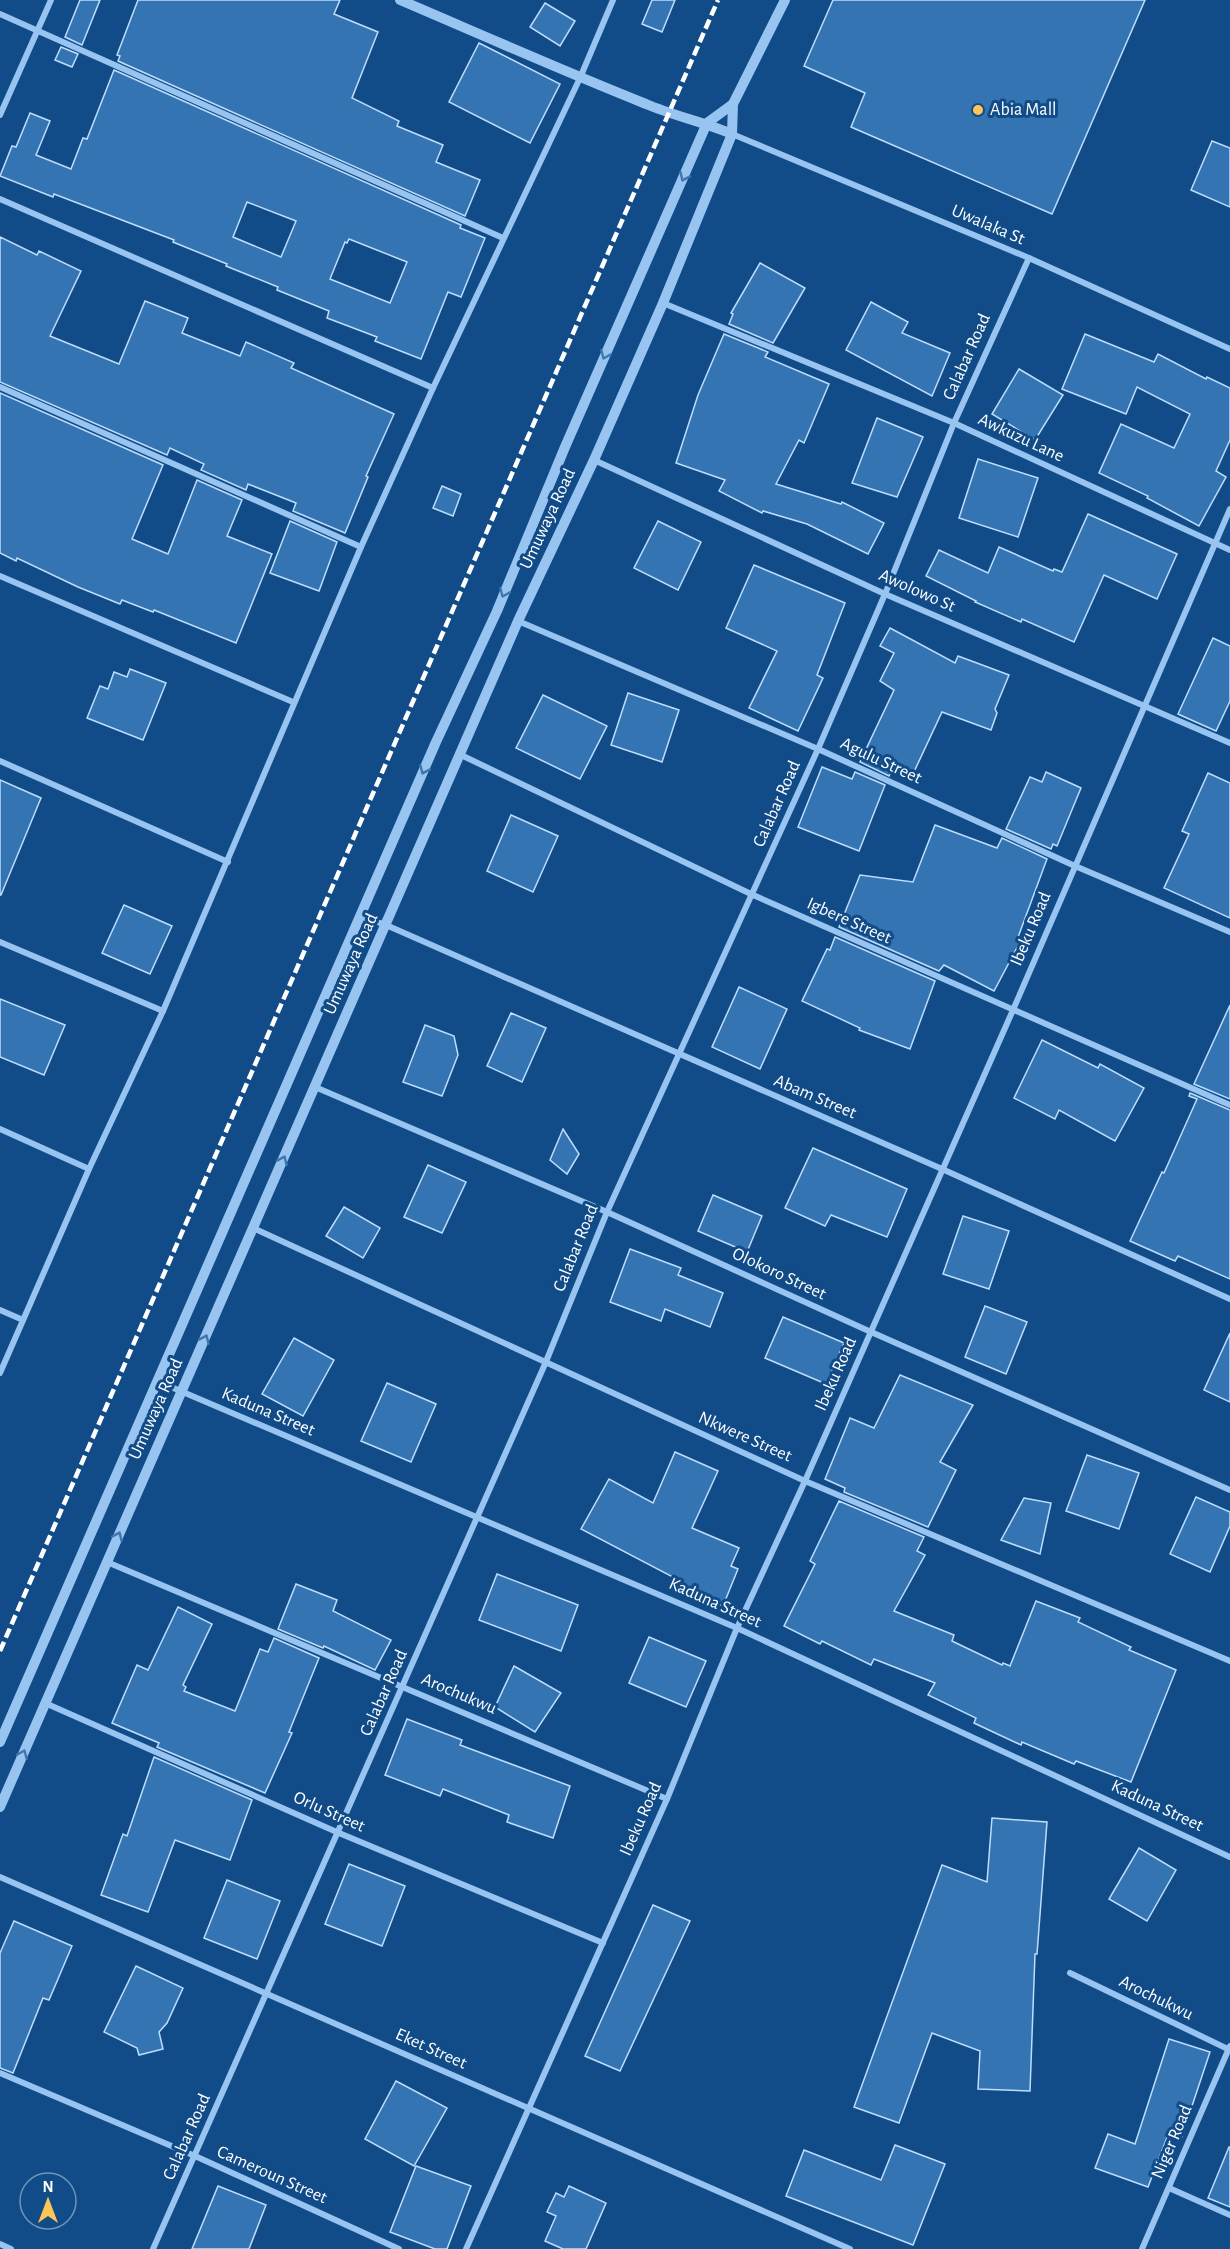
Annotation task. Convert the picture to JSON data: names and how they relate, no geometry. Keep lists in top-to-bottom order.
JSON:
{
  "streets": {
    "street": [
      "Uwalaka St",
      "Calabar Road",
      "Awkuzu Lane",
      "Umuwaya Road",
      "Awolowo St",
      "Agulu Street",
      "Igbere Street",
      "Ibeku Road",
      "Abam Street",
      "Olokoro Street",
      "Kaduna Street",
      "Nkwere Street",
      "Arochukwu",
      "Orlu Street",
      "Eket Street",
      "Niger Road",
      "Cameroun Street"
    ]
  },
  "crossings": [
    ["Uwalaka St", "Calabar Road"],
    ["Uwalaka St", "Umuwaya Road"],
    ["Calabar Road", "Awkuzu Lane"],
    ["Calabar Road", "Awolowo St"],
    ["Calabar Road", "Agulu Street"],
    ["Calabar Road", "Igbere Street"],
    ["Calabar Road", "Abam Street"],
    ["Calabar Road", "Olokoro Street"],
    ["Calabar Road", "Kaduna Street"],
    ["Calabar Road", "Nkwere Street"],
    ["Calabar Road", "Arochukwu"],
    ["Calabar Road", "Orlu Street"],
    ["Calabar Road", "Eket Street"],
    ["Calabar Road", "Cameroun Street"],
    ["Awkuzu Lane", "Umuwaya Road"],
    ["Awkuzu Lane", "Ibeku Road"],
    ["Umuwaya Road", "Awolowo St"],
    ["Umuwaya Road", "Agulu Street"],
    ["Umuwaya Road", "Igbere Street"],
    ["Umuwaya Road", "Abam Street"],
    ["Umuwaya Road", "Olokoro Street"],
    ["Umuwaya Road", "Kaduna Street"],
    ["Umuwaya Road", "Nkwere Street"],
    ["Umuwaya Road", "Arochukwu"],
    ["Umuwaya Road", "Orlu Street"],
    ["Awolowo St", "Ibeku Road"],
    ["Agulu Street", "Ibeku Road"],
    ["Igbere Street", "Ibeku Road"],
    ["Ibeku Road", "Abam Street"],
    ["Ibeku Road", "Olokoro Street"],
    ["Ibeku Road", "Kaduna Street"],
    ["Ibeku Road", "Nkwere Street"],
    ["Ibeku Road", "Arochukwu"],
    ["Ibeku Road", "Orlu Street"],
    ["Ibeku Road", "Eket Street"],
    ["Arochukwu", "Niger Road"]
  ],
  "places": ["Abia Mall"],
  "north": "top"
}
